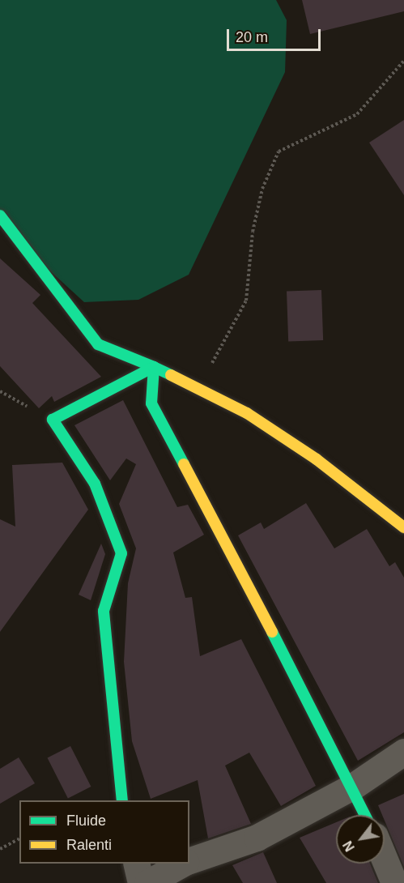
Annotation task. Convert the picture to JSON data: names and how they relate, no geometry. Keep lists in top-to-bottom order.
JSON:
{
  "legend": ["Fluide", "Ralenti"],
  "scale_bar": "20 m",
  "north": "bottom left"
}
